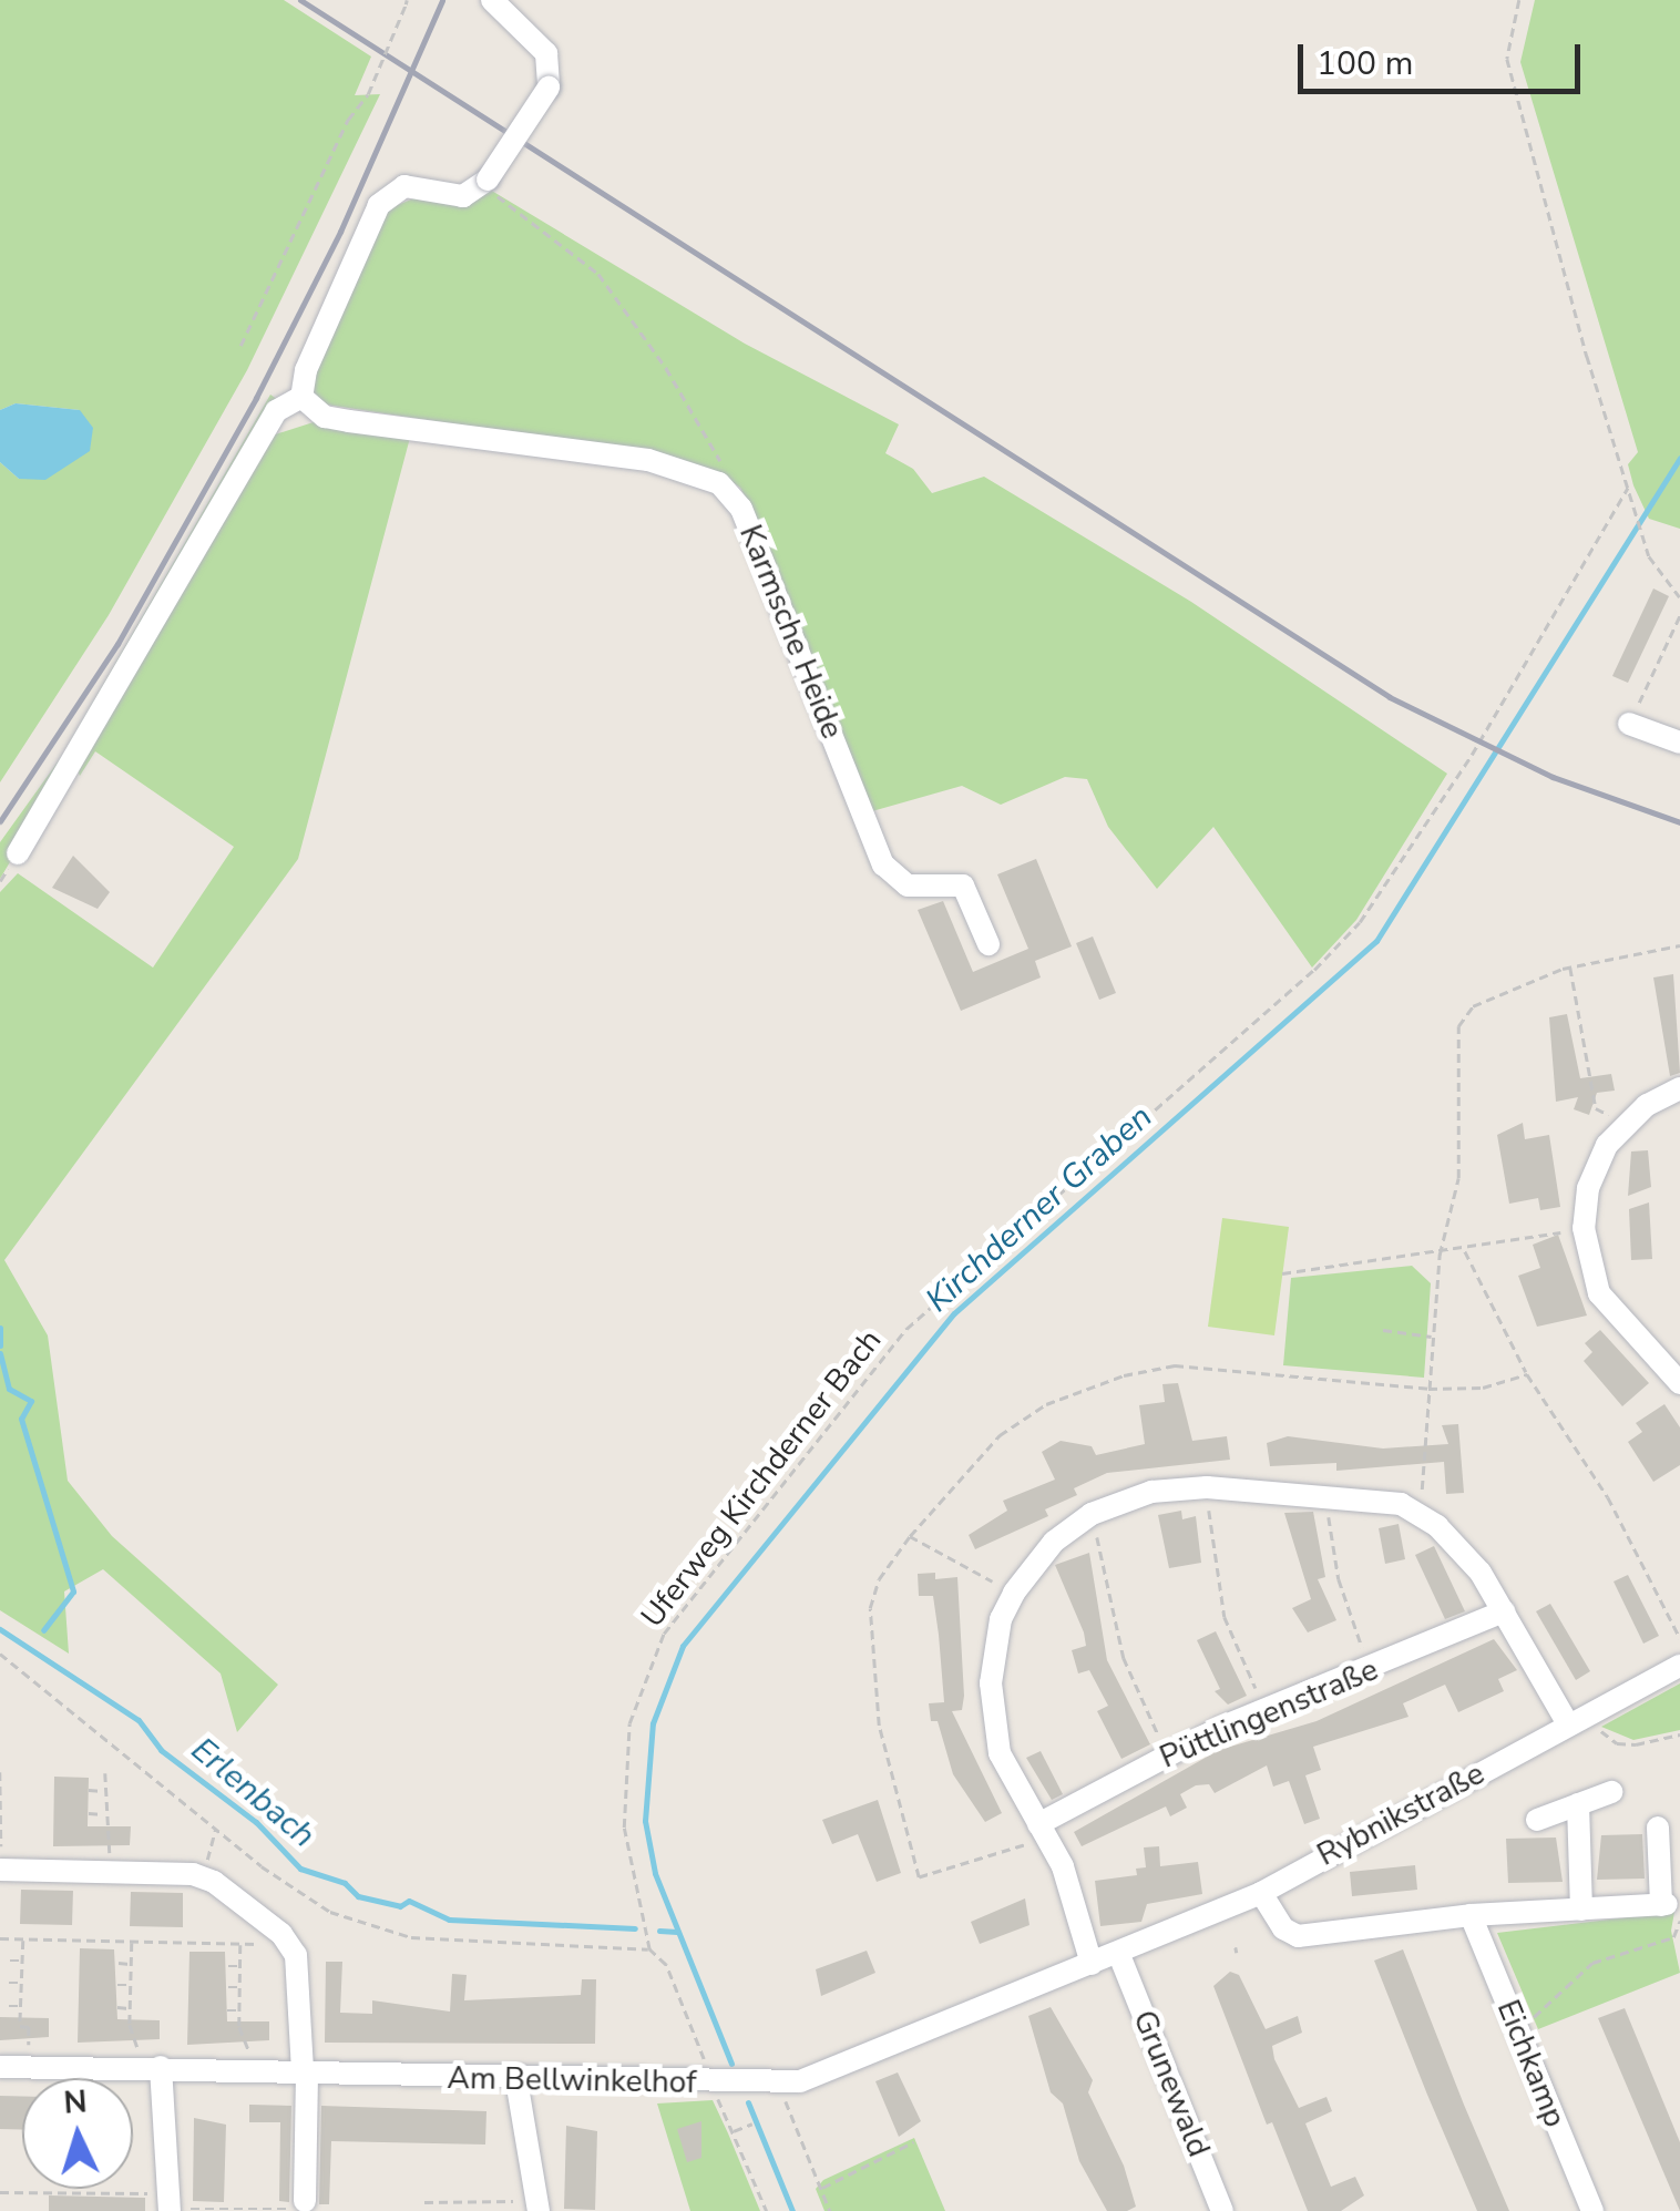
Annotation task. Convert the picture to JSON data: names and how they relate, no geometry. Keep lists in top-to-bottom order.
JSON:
{
  "streets": {
    "street": [
      "Karmsche Heide",
      "Püttlingenstraße",
      "Rybnikstraße",
      "Eichkamp",
      "Am Bellwinkelhof",
      "Grunewald"
    ],
    "path": ["Uferweg Kirchderner Bach"]
  },
  "crossings": [
    ["Uferweg Kirchderner Bach", "Am Bellwinkelhof"],
    ["Rybnikstraße", "Am Bellwinkelhof"],
    ["Rybnikstraße", "Grunewald"],
    ["Am Bellwinkelhof", "Grunewald"]
  ],
  "water": ["Kirchderner Graben", "Erlenbach"],
  "scale_bar": "100 m",
  "north": "top"
}
